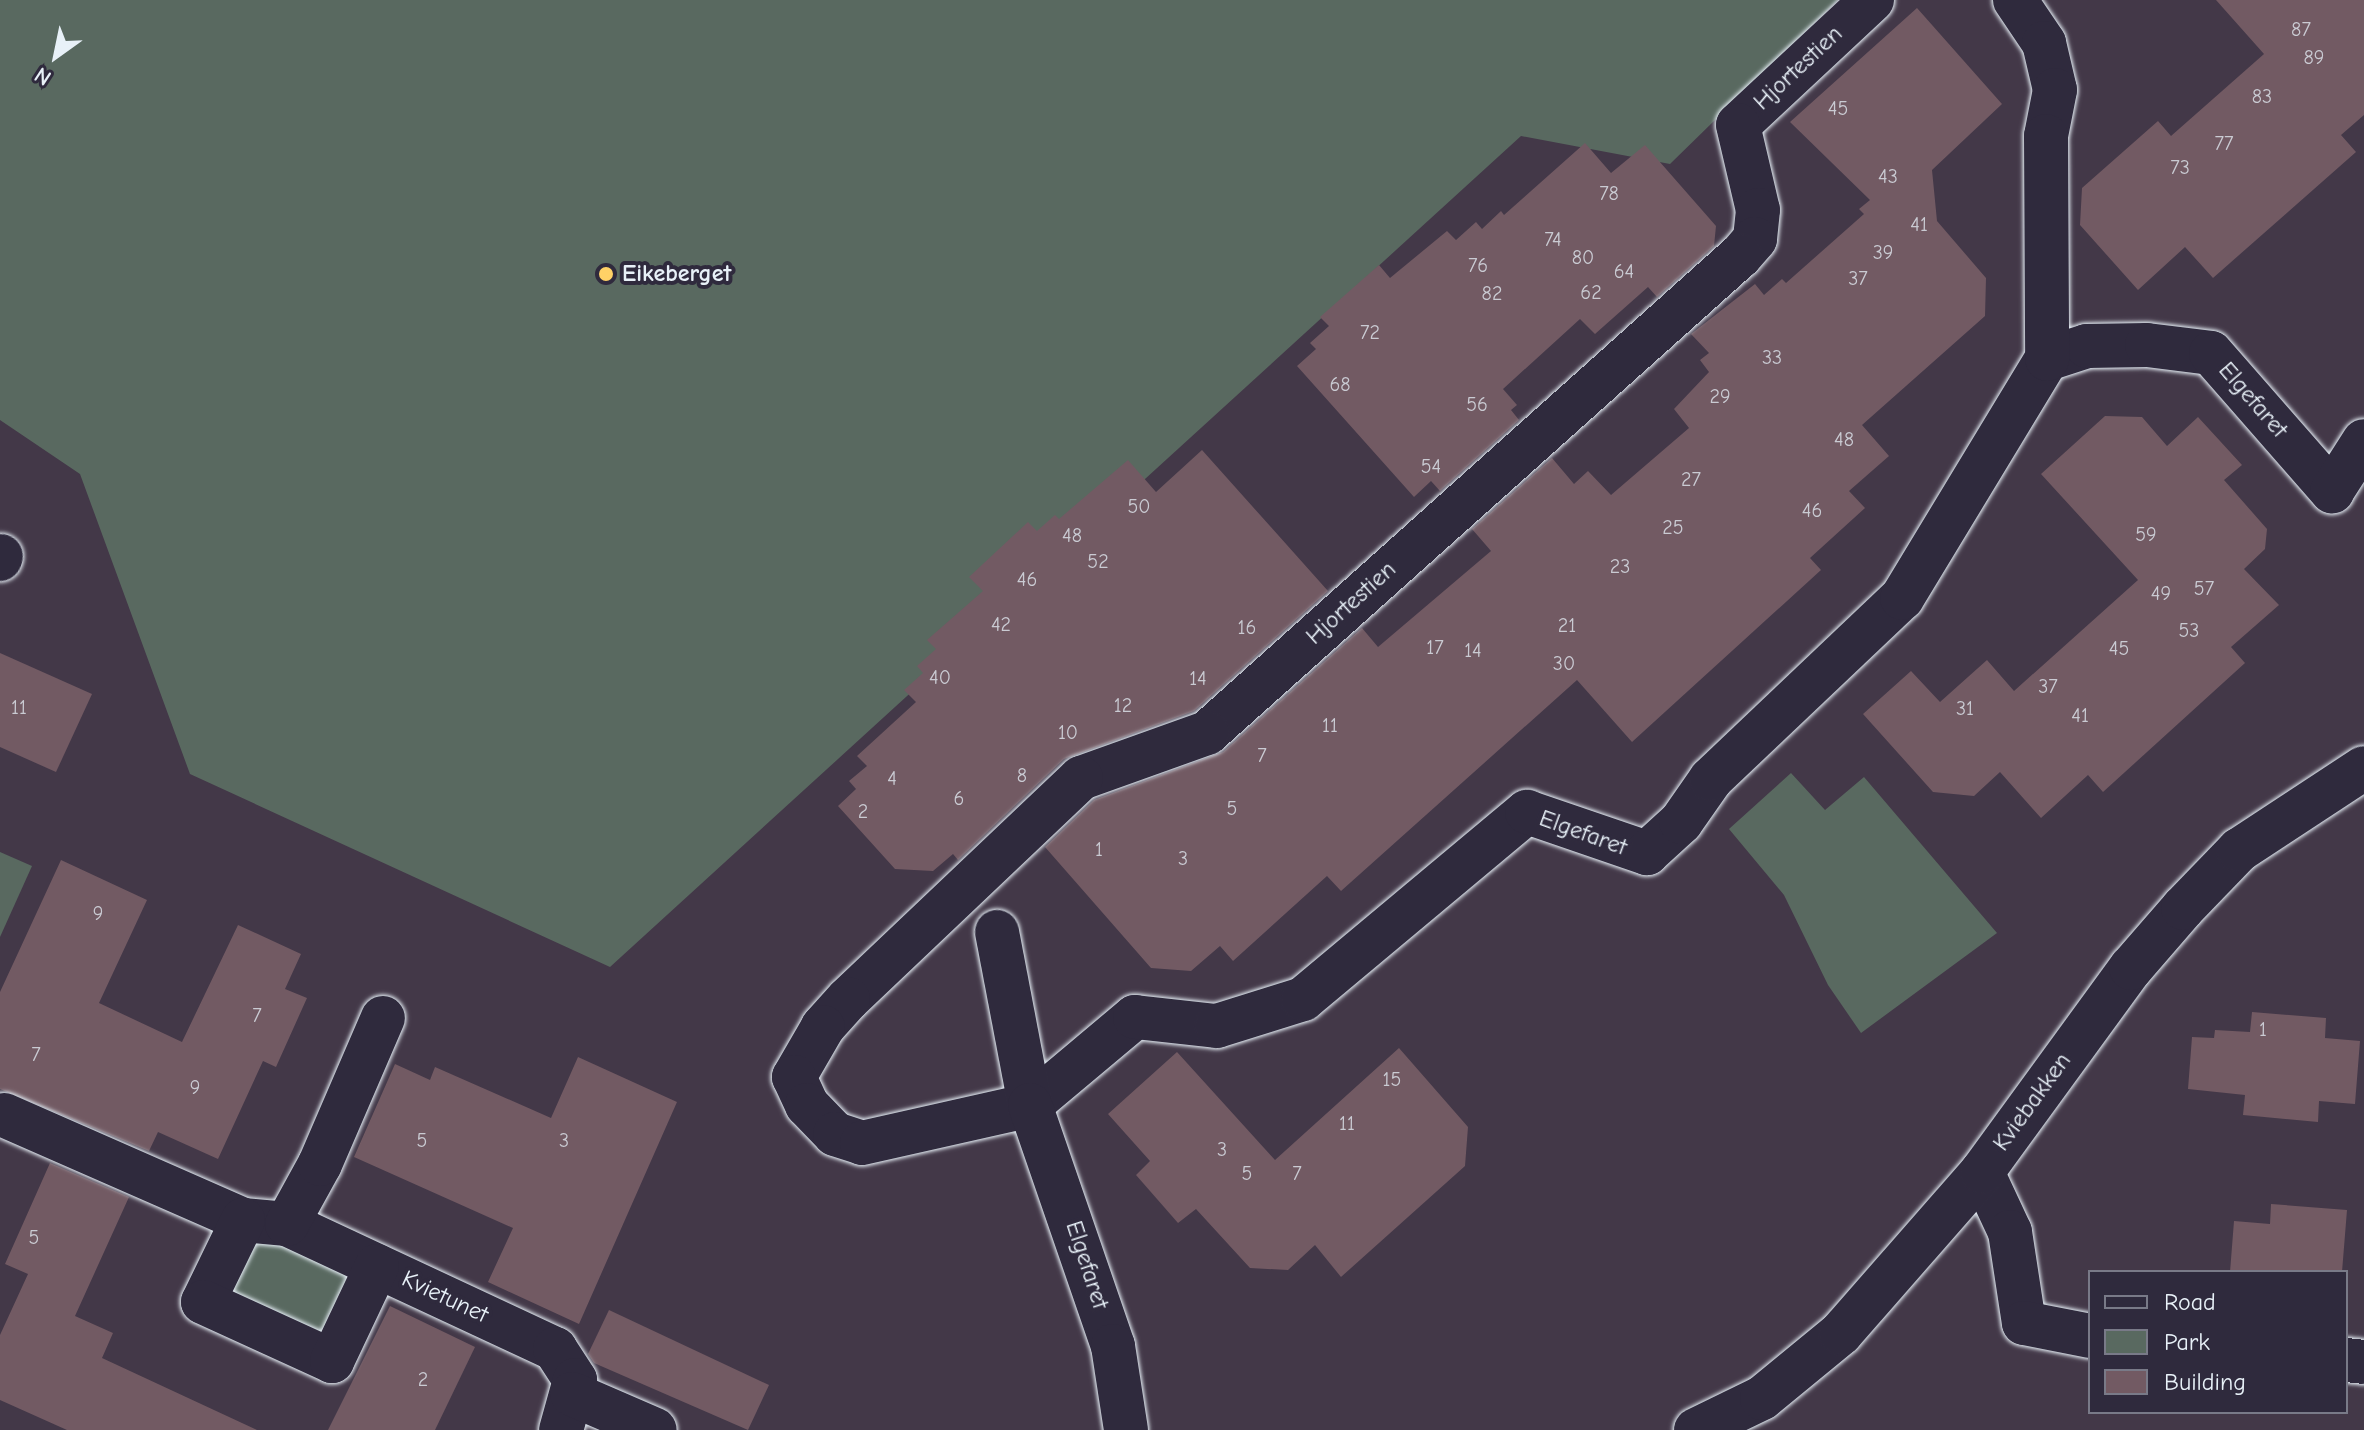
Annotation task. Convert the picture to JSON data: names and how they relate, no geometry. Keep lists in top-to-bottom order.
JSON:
{
  "streets": {
    "street": [
      "Hjortestien",
      "Elgefaret",
      "Kviebakken",
      "Kvietunet"
    ]
  },
  "crossings": [
    ["Hjortestien", "Elgefaret"]
  ],
  "places": ["Eikeberget"],
  "house_numbers": [
    "87",
    "89",
    "83",
    "45",
    "77",
    "73",
    "43",
    "78",
    "41",
    "74",
    "39",
    "80",
    "76",
    "64",
    "37",
    "62",
    "82",
    "72",
    "33",
    "68",
    "29",
    "56",
    "48",
    "54",
    "27",
    "50",
    "46",
    "25",
    "59",
    "48",
    "52",
    "23",
    "46",
    "57",
    "49",
    "42",
    "21",
    "16",
    "53",
    "17",
    "45",
    "14",
    "30",
    "40",
    "14",
    "37",
    "12",
    "11",
    "31",
    "41",
    "11",
    "10",
    "7",
    "8",
    "4",
    "6",
    "5",
    "2",
    "1",
    "3",
    "9",
    "7",
    "1",
    "7",
    "15",
    "9",
    "11",
    "5",
    "3",
    "3",
    "5",
    "7",
    "5",
    "2"
  ],
  "legend": ["Road", "Park", "Building"],
  "north": "bottom left"
}
